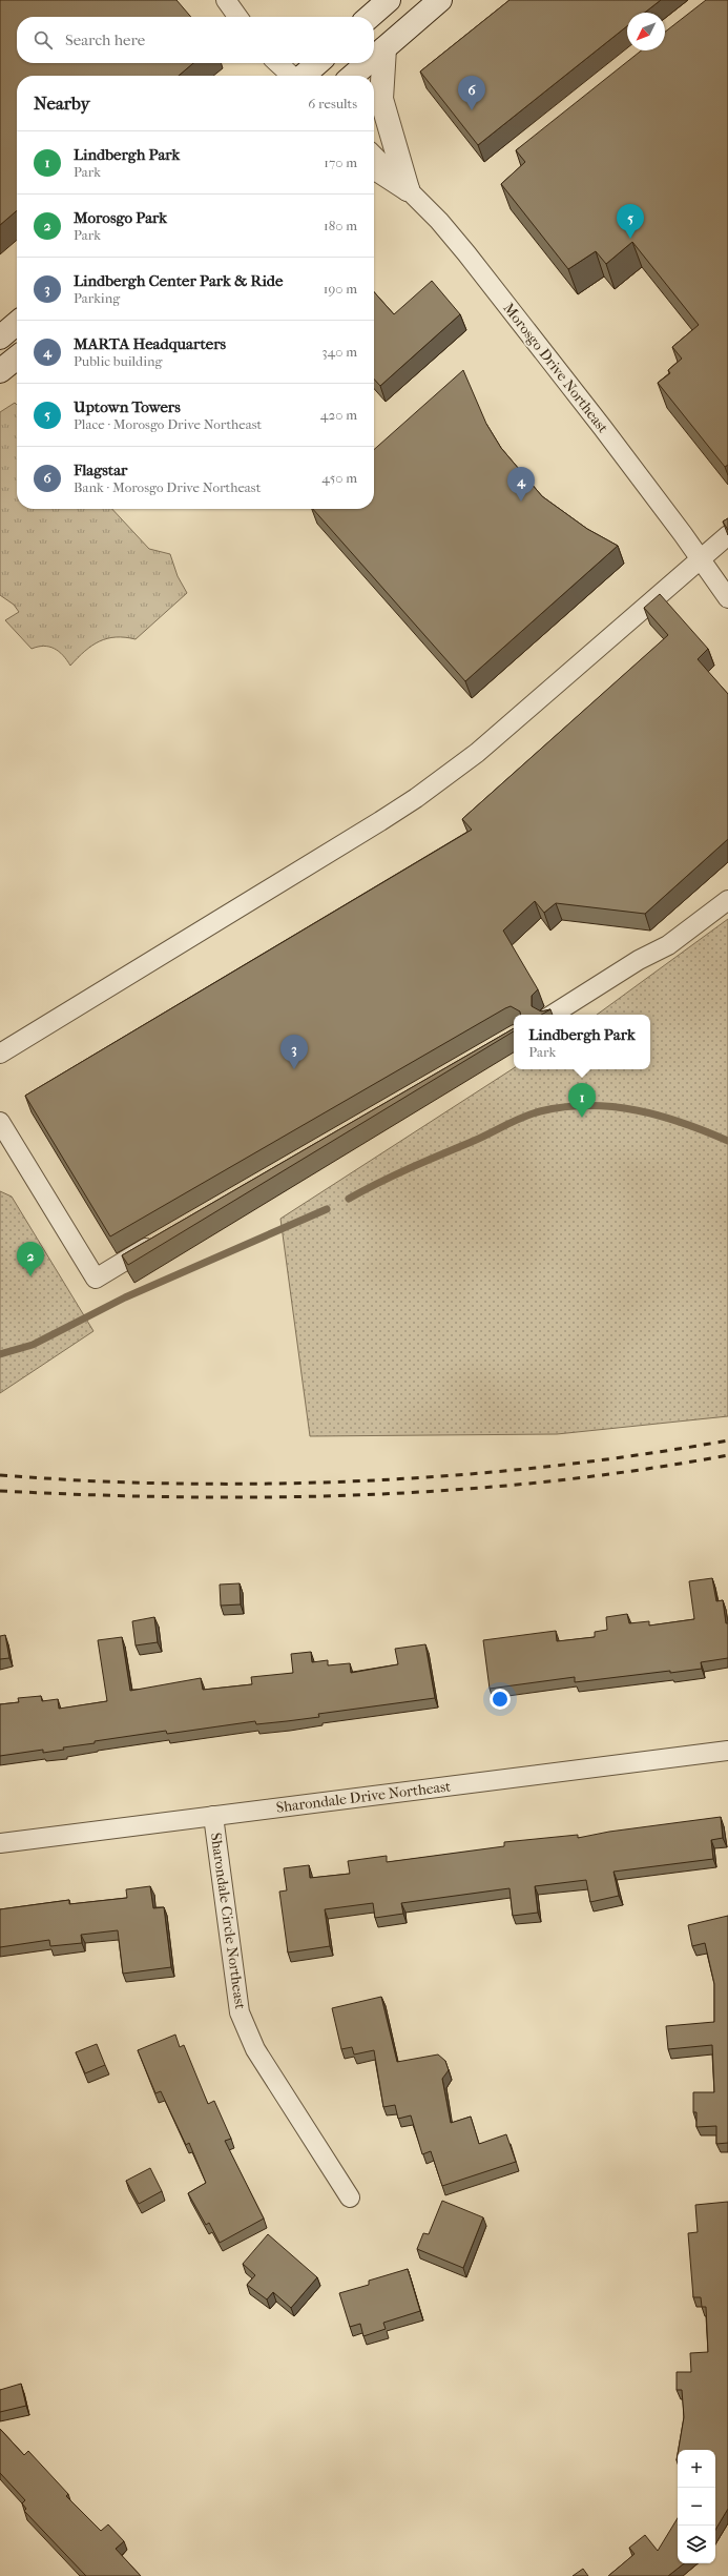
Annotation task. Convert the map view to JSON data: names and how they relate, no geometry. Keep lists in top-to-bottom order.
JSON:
{
  "streets": {
    "street": ["Morosgo Drive Northeast", "Sharondale Drive Northeast", "Sharondale Circle Northeast"]
  },
  "crossings": [
    ["Sharondale Drive Northeast", "Sharondale Circle Northeast"]
  ],
  "north": "bottom left",
  "page": {
    "search": "Search here",
    "pins": [
      "6",
      "5",
      "4",
      "3",
      "1",
      "2"
    ],
    "heading": ["Nearby", "6 results"],
    "list": [
      {
        "mark": "1",
        "name": "Lindbergh Park",
        "note": "Park",
        "value": "170 m"
      },
      {
        "mark": "2",
        "name": "Morosgo Park",
        "note": "Park",
        "value": "180 m"
      },
      {
        "mark": "3",
        "name": "Lindbergh Center Park & Ride",
        "note": "Parking",
        "value": "190 m"
      },
      {
        "mark": "4",
        "name": "MARTA Headquarters",
        "note": "Public building",
        "value": "340 m"
      },
      {
        "mark": "5",
        "name": "Uptown Towers",
        "note": "Place · Morosgo Drive Northeast",
        "value": "420 m"
      },
      {
        "mark": "6",
        "name": "Flagstar",
        "note": "Bank · Morosgo Drive Northeast",
        "value": "450 m"
      }
    ],
    "popup": ["Lindbergh Park", "Park"],
    "map_buttons": ["+", "−"]
  }
}
